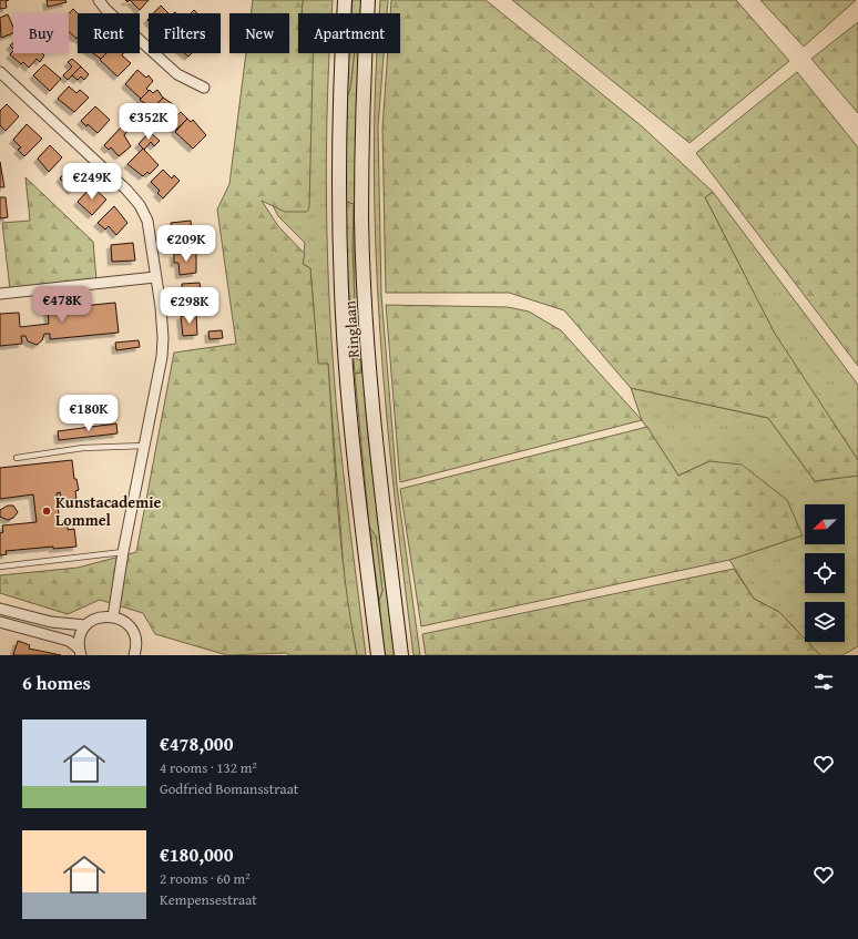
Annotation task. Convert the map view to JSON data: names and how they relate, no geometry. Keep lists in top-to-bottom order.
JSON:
{
  "streets": {
    "main road": ["Ringlaan"]
  },
  "places": ["Kunstacademie Lommel"],
  "north": "bottom left",
  "page": {
    "chip": [
      "Buy",
      "Rent",
      "Filters",
      "New",
      "Apartment"
    ],
    "price": [
      "€352K",
      "€249K",
      "€209K",
      "€478K",
      "€298K",
      "€180K"
    ],
    "heading": "6 homes",
    "list": [
      {
        "name": "€478,000",
        "note": "4 rooms · 132 m² · Godfried Bomansstraat"
      },
      {
        "name": "€180,000",
        "note": "2 rooms · 60 m² · Kempensestraat"
      }
    ]
  }
}
